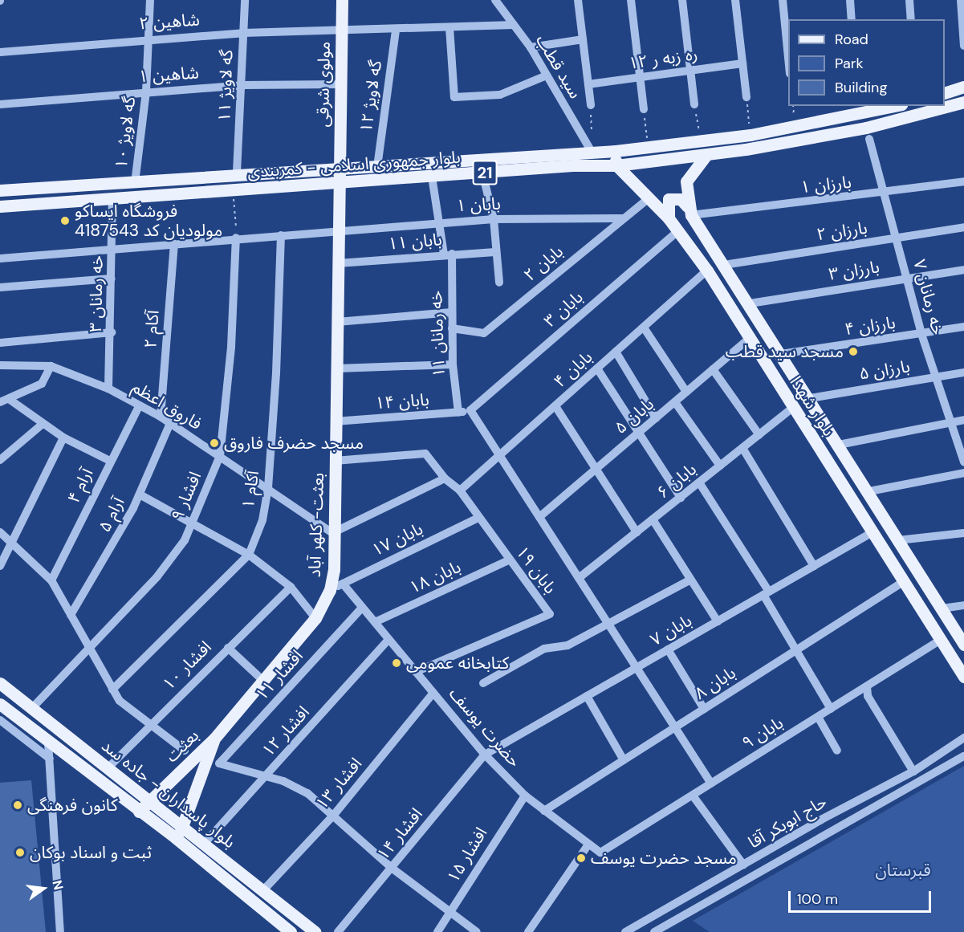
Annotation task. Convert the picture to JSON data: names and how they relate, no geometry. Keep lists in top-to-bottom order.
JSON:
{
  "streets": {
    "main road": [
      "مولوی شرقی",
      "بلوار جمهوری اسلامی - کمربندی",
      "21",
      "بلوار شهدا",
      "بعثت- کلهر آباد",
      "بعثت",
      "بلوار پاسداران - جاده سد"
    ],
    "street": [
      "شاهین ۲",
      "ره زبه ر ۱۲",
      "سید قطب",
      "شاهین ۱",
      "گه لاویژ ۱۱",
      "گه لاویژ ۱۲",
      "گه لاویژ ۱۰",
      "بارزان ۱",
      "بابان ۱",
      "بارزان ۲",
      "بابان ۱۱",
      "بابان ۲",
      "بارزان ۳",
      "خه رمانان ۳",
      "خه رمانان ۷",
      "بابان ۳",
      "بارزان ۴",
      "آکام ۲",
      "خه رمانان ۱۱",
      "بابان ۴",
      "بارزان ۵",
      "بابان ۱۴",
      "فاروق اعظم",
      "بابان ۵",
      "بابان ۶",
      "آرام ۴",
      "آکام ۱",
      "افشار ۹",
      "آرام ۵",
      "بابان ۱۷",
      "بابان ۱۹",
      "بابان ۱۸",
      "بابان ۷",
      "افشار ۱۰",
      "افشار ۱۱",
      "بابان ۸",
      "حضرت یوسف",
      "افشار ۱۲",
      "بابان ۹",
      "افشار ۱۳",
      "حاج ابوبکر آقا",
      "افشار ۱۴",
      "افشار ۱۵"
    ]
  },
  "crossings": [
    ["شاهین ۲", "سید قطب"],
    ["شاهین ۲", "مولوی شرقی"],
    ["شاهین ۲", "گه لاویژ ۱۱"],
    ["شاهین ۲", "گه لاویژ ۱۲"],
    ["شاهین ۲", "گه لاویژ ۱۰"],
    ["سید قطب", "بلوار جمهوری اسلامی - کمربندی"],
    ["شاهین ۱", "مولوی شرقی"],
    ["شاهین ۱", "گه لاویژ ۱۱"],
    ["شاهین ۱", "گه لاویژ ۱۰"],
    ["مولوی شرقی", "بلوار جمهوری اسلامی - کمربندی"],
    ["مولوی شرقی", "بعثت- کلهر آباد"],
    ["گه لاویژ ۱۱", "بلوار جمهوری اسلامی - کمربندی"],
    ["گه لاویژ ۱۲", "بلوار جمهوری اسلامی - کمربندی"],
    ["گه لاویژ ۱۰", "بلوار جمهوری اسلامی - کمربندی"],
    ["بلوار جمهوری اسلامی - کمربندی", "خه رمانان ۳"],
    ["بلوار جمهوری اسلامی - کمربندی", "خه رمانان ۱۱"],
    ["بلوار جمهوری اسلامی - کمربندی", "بلوار شهدا"],
    ["بلوار جمهوری اسلامی - کمربندی", "بعثت- کلهر آباد"],
    ["بارزان ۱", "خه رمانان ۷"],
    ["بارزان ۱", "بلوار شهدا"],
    ["بابان ۱", "بابان ۲"],
    ["بابان ۱", "خه رمانان ۳"],
    ["بابان ۱", "آکام ۲"],
    ["بابان ۱", "خه رمانان ۱۱"],
    ["بابان ۱", "آکام ۱"],
    ["بابان ۱", "افشار ۹"],
    ["بابان ۱", "بعثت- کلهر آباد"],
    ["بارزان ۲", "خه رمانان ۷"],
    ["بارزان ۲", "بلوار شهدا"],
    ["بابان ۱۱", "خه رمانان ۱۱"],
    ["بابان ۱۱", "بعثت- کلهر آباد"],
    ["بابان ۲", "خه رمانان ۱۱"],
    ["بابان ۲", "بلوار شهدا"],
    ["بارزان ۳", "خه رمانان ۷"],
    ["بارزان ۳", "بلوار شهدا"],
    ["خه رمانان ۳", "فاروق اعظم"],
    ["خه رمانان ۷", "بارزان ۴"],
    ["خه رمانان ۷", "بارزان ۵"],
    ["بابان ۳", "بابان ۱۴"],
    ["بابان ۳", "بلوار شهدا"],
    ["بارزان ۴", "بلوار شهدا"],
    ["آکام ۲", "فاروق اعظم"],
    ["خه رمانان ۱۱", "بابان ۱۴"],
    ["بابان ۴", "بلوار شهدا"],
    ["بابان ۴", "بابان ۱۹"],
    ["بارزان ۵", "بلوار شهدا"],
    ["بابان ۱۴", "بعثت- کلهر آباد"],
    ["فاروق اعظم", "آرام ۴"],
    ["فاروق اعظم", "آکام ۱"],
    ["فاروق اعظم", "افشار ۹"],
    ["فاروق اعظم", "آرام ۵"],
    ["فاروق اعظم", "بعثت- کلهر آباد"],
    ["بلوار شهدا", "بابان ۵"],
    ["بلوار شهدا", "بابان ۶"],
    ["بلوار شهدا", "بابان ۷"],
    ["بلوار شهدا", "بابان ۸"],
    ["بلوار شهدا", "بابان ۹"],
    ["افشار ۹", "بلوار پاسداران - جاده سد"],
    ["بعثت- کلهر آباد", "بابان ۱۷"],
    ["بعثت- کلهر آباد", "بابان ۱۹"],
    ["بعثت- کلهر آباد", "بعثت"],
    ["بابان ۱۷", "بابان ۱۹"],
    ["بابان ۱۷", "حضرت یوسف"],
    ["بابان ۱۹", "بابان ۱۸"],
    ["بابان ۱۹", "حضرت یوسف"],
    ["بابان ۱۸", "حضرت یوسف"],
    ["بابان ۷", "حضرت یوسف"],
    ["بابان ۷", "افشار ۱۴"],
    ["افشار ۱۰", "بلوار پاسداران - جاده سد"],
    ["افشار ۱۱", "حضرت یوسف"],
    ["افشار ۱۱", "افشار ۱۲"],
    ["بابان ۸", "حضرت یوسف"],
    ["حضرت یوسف", "افشار ۱۲"],
    ["حضرت یوسف", "بابان ۹"],
    ["حضرت یوسف", "افشار ۱۳"],
    ["حضرت یوسف", "افشار ۱۴"],
    ["حضرت یوسف", "افشار ۱۵"],
    ["افشار ۱۲", "بلوار پاسداران - جاده سد"],
    ["بعثت", "بلوار پاسداران - جاده سد"],
    ["افشار ۱۳", "بلوار پاسداران - جاده سد"]
  ],
  "parks": ["قبرستان"],
  "places": [
    "فروشگاە ایساکو مولودیان کد 4187543",
    "مسجد سید قطب",
    "مسجد حضرف فاروق",
    "کتابخانه عمومی",
    "کانون فرهنگی",
    "ثبت و اسناد بوکان",
    "مسجد حضرت یوسف"
  ],
  "legend": ["Road", "Park", "Building"],
  "scale_bar": "100 m",
  "north": "right"
}
